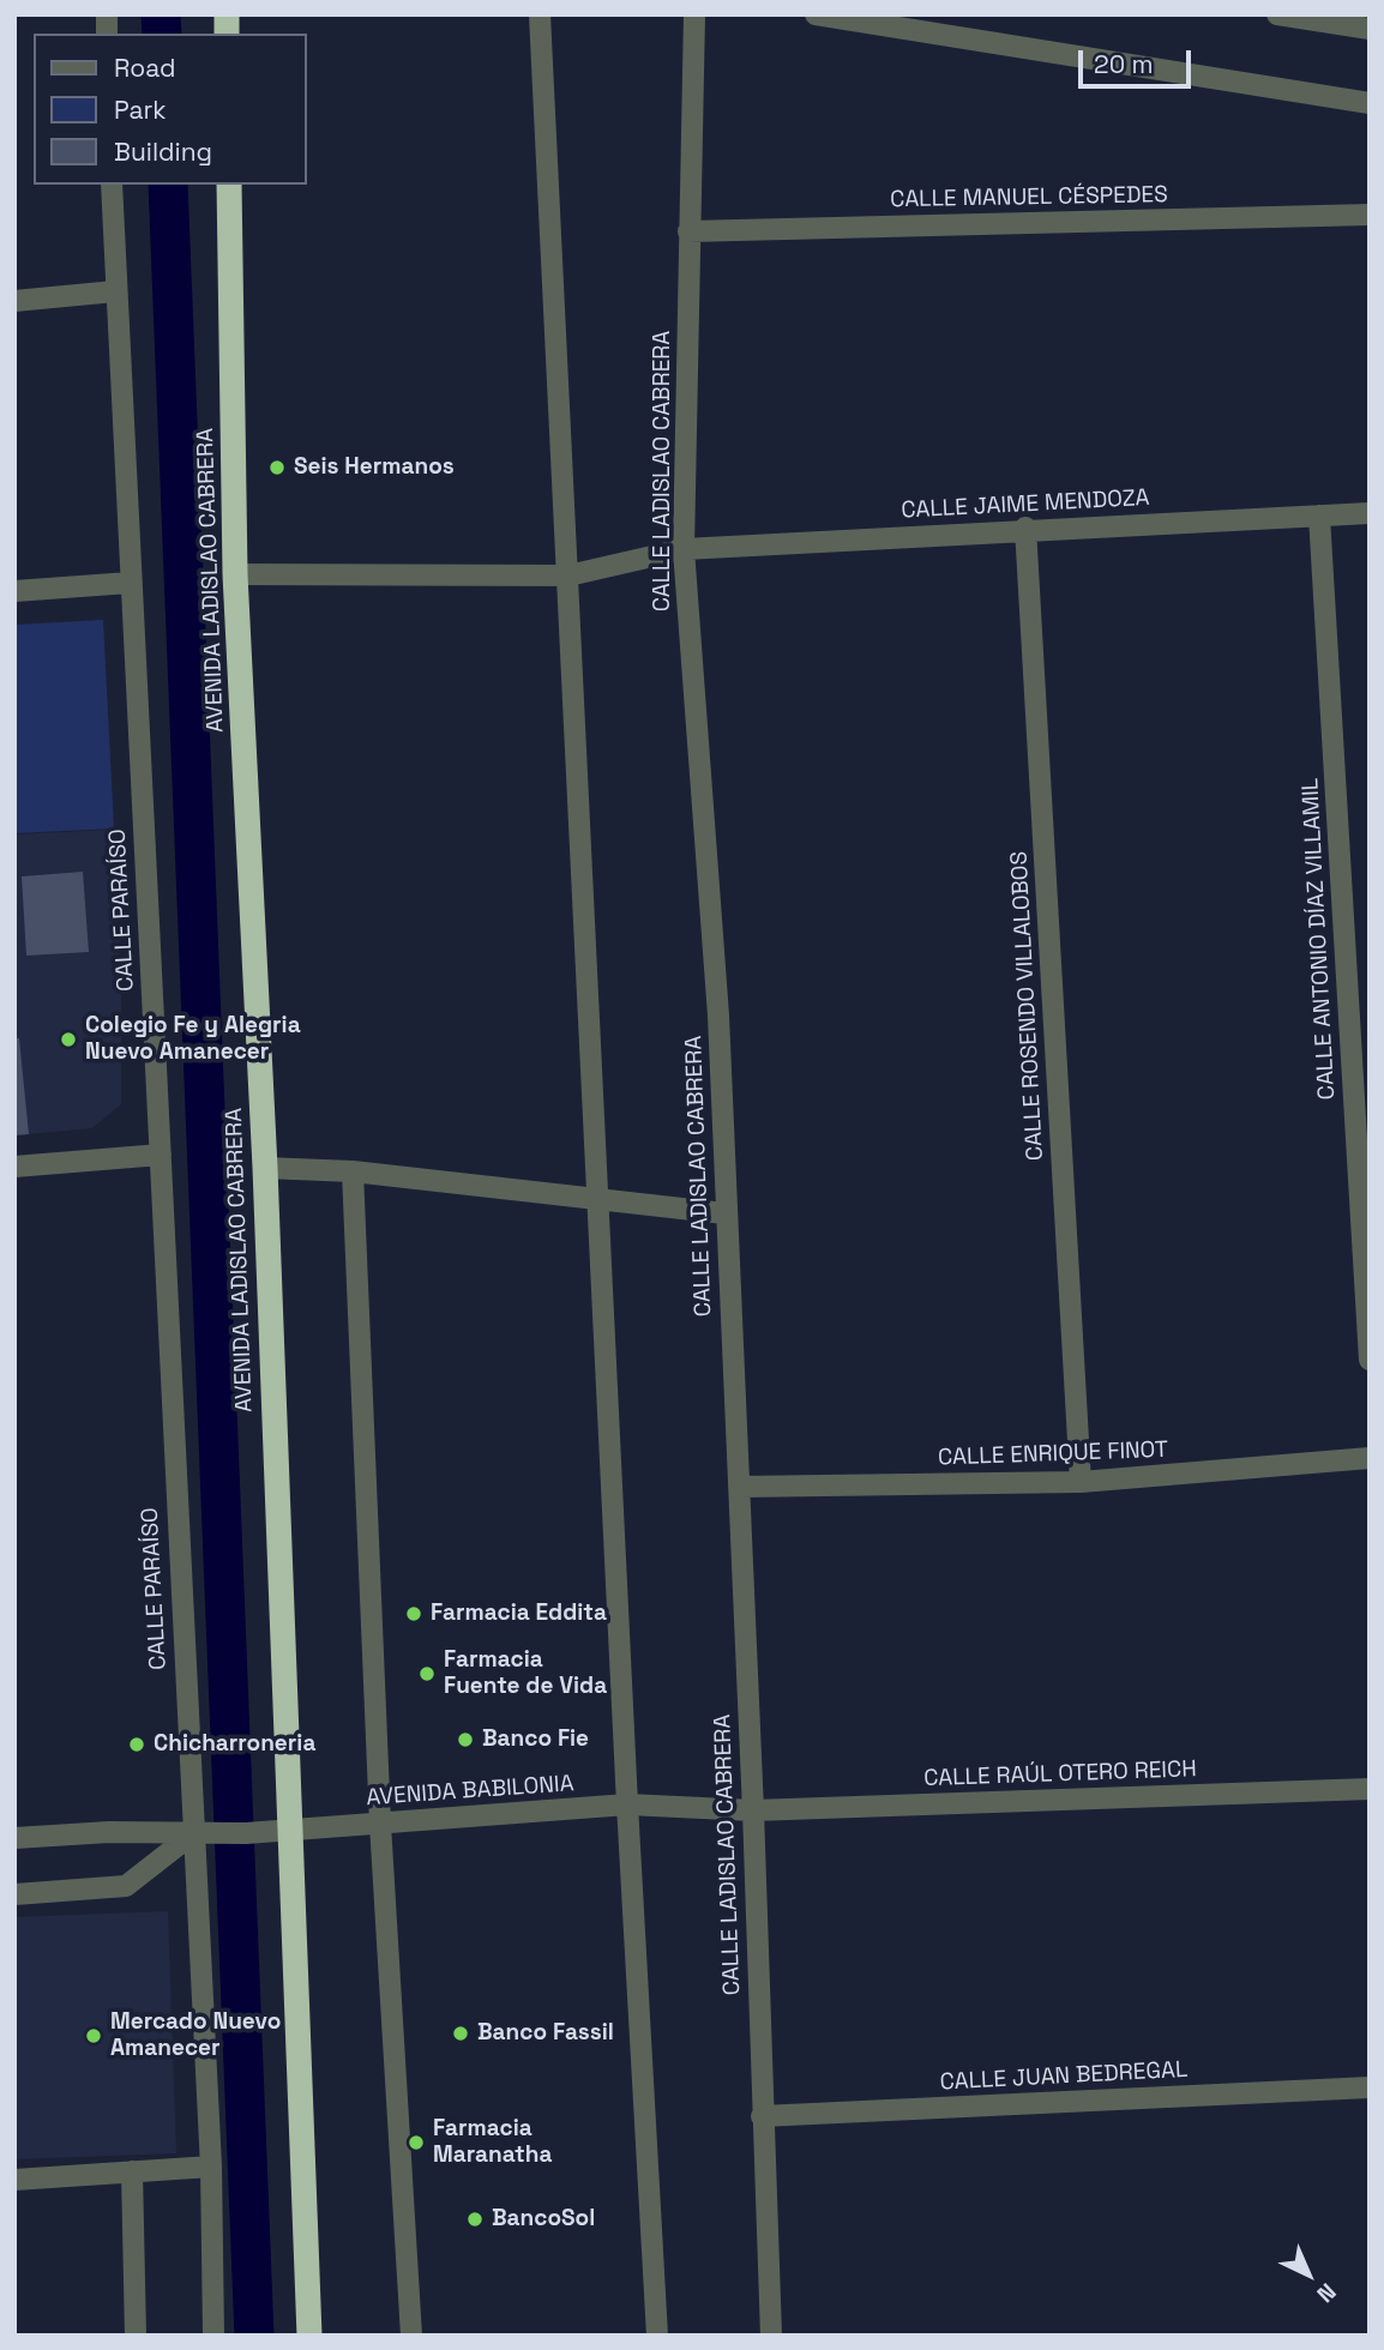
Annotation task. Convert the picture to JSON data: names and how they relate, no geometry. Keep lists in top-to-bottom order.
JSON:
{
  "streets": {
    "highway": ["AVENIDA LADISLAO CABRERA"],
    "street": [
      "CALLE MANUEL CÉSPEDES",
      "CALLE LADISLAO CABRERA",
      "CALLE JAIME MENDOZA",
      "CALLE PARAÍSO",
      "CALLE ANTONIO DÍAZ VILLAMIL",
      "CALLE ROSENDO VILLALOBOS",
      "CALLE ENRIQUE FINOT",
      "CALLE RAÚL OTERO REICH",
      "AVENIDA BABILONIA",
      "CALLE JUAN BEDREGAL"
    ]
  },
  "crossings": [
    ["CALLE MANUEL CÉSPEDES", "CALLE LADISLAO CABRERA"],
    ["CALLE LADISLAO CABRERA", "CALLE JAIME MENDOZA"],
    ["CALLE LADISLAO CABRERA", "CALLE ENRIQUE FINOT"],
    ["CALLE LADISLAO CABRERA", "CALLE RAÚL OTERO REICH"],
    ["CALLE LADISLAO CABRERA", "AVENIDA BABILONIA"],
    ["CALLE LADISLAO CABRERA", "CALLE JUAN BEDREGAL"],
    ["CALLE JAIME MENDOZA", "AVENIDA LADISLAO CABRERA"],
    ["CALLE JAIME MENDOZA", "CALLE ANTONIO DÍAZ VILLAMIL"],
    ["CALLE JAIME MENDOZA", "CALLE ROSENDO VILLALOBOS"],
    ["AVENIDA LADISLAO CABRERA", "AVENIDA BABILONIA"],
    ["CALLE PARAÍSO", "AVENIDA BABILONIA"],
    ["CALLE ROSENDO VILLALOBOS", "CALLE ENRIQUE FINOT"],
    ["CALLE RAÚL OTERO REICH", "AVENIDA BABILONIA"]
  ],
  "places": [
    "Seis Hermanos",
    "Colegio Fe y Alegria Nuevo Amanecer",
    "Farmacia Eddita",
    "Farmacia Fuente de Vida",
    "Banco Fie",
    "Chicharroneria",
    "Banco Fassil",
    "Mercado Nuevo Amanecer",
    "Farmacia Maranatha",
    "BancoSol"
  ],
  "legend": ["Road", "Park", "Building"],
  "scale_bar": "20 m",
  "north": "bottom right"
}
